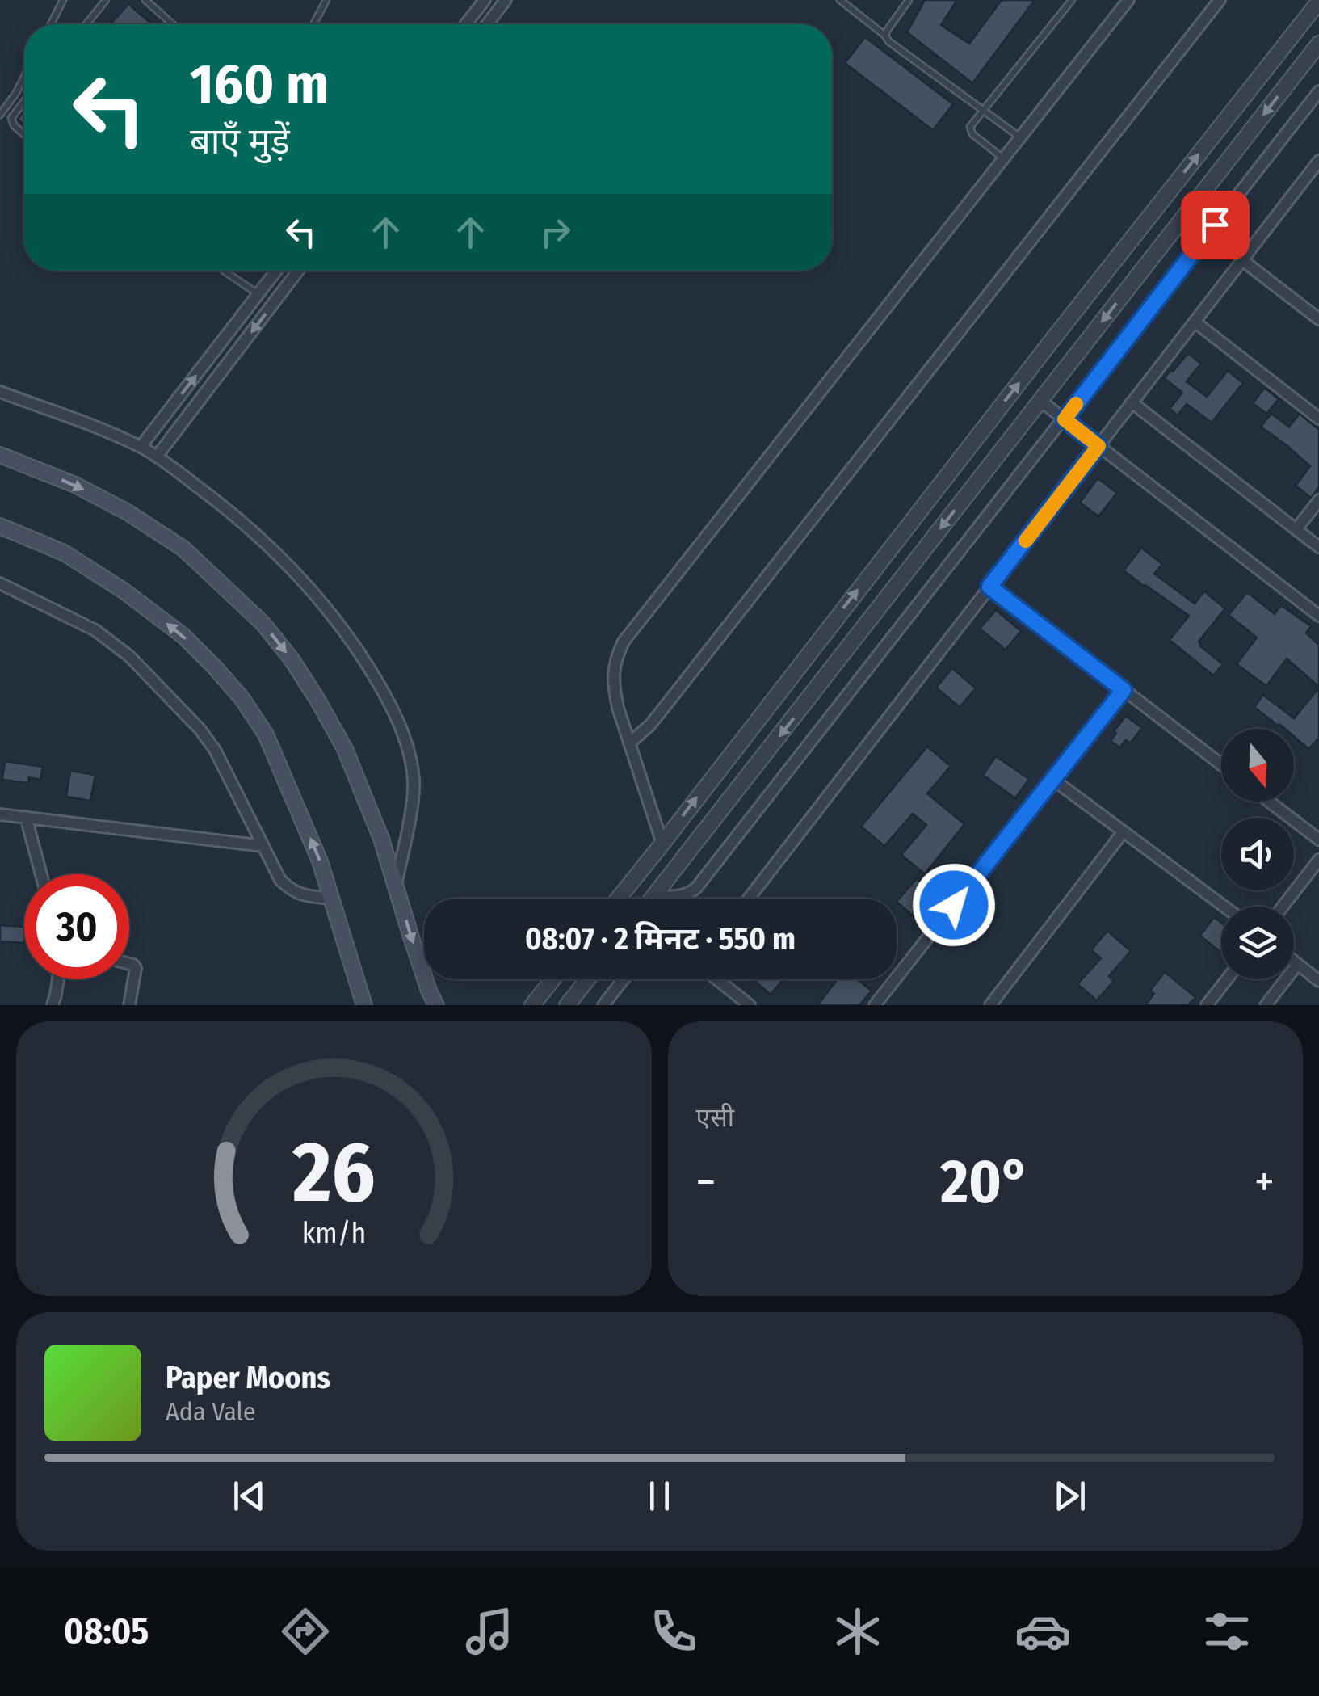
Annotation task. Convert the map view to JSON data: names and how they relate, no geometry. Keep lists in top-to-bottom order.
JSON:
{
  "north": "bottom",
  "page": {
    "turn": ["160 m", "बाएँ मुड़ें"],
    "limit": "30",
    "trip": "08:07 · 2 मिनट · 550 m",
    "tile": "एसी",
    "heat": ["−", "20°", "+"],
    "song": ["Paper Moons", "Ada Vale"],
    "tabs": "08:05",
    "gauge": ["26", "km/h"]
  }
}
